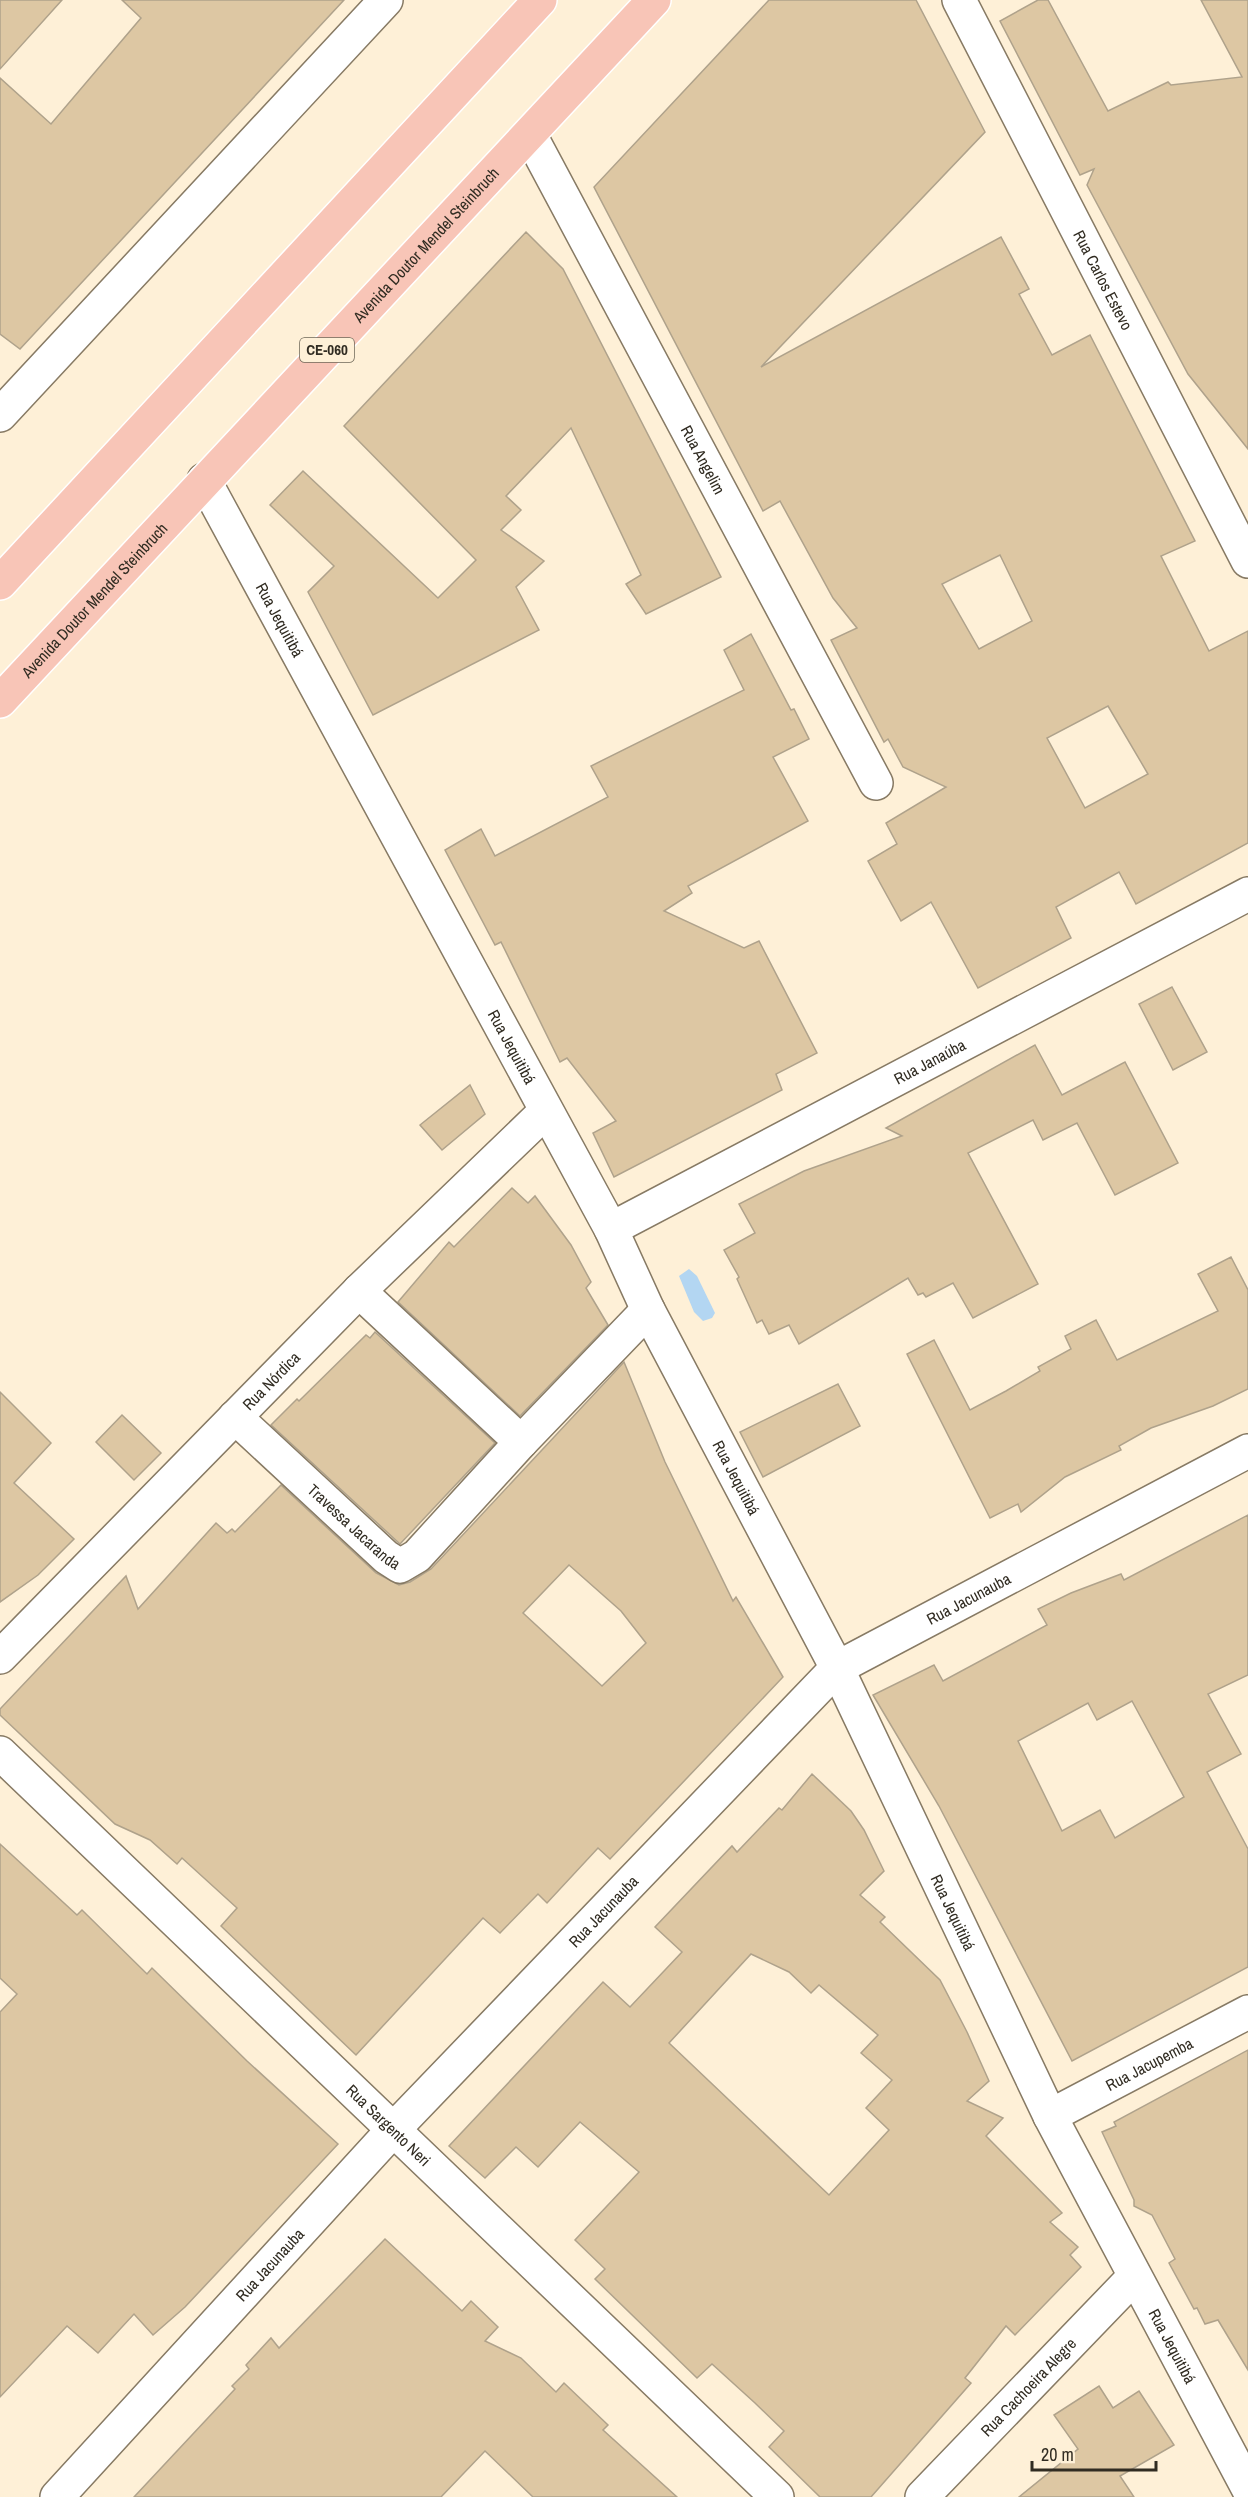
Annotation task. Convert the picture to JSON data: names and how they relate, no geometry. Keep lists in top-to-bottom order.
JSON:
{
  "streets": {
    "highway": ["Avenida Doutor Mendel Steinbruch", "CE-060"],
    "street": [
      "Rua Carlos Estevo",
      "Rua Angelim",
      "Rua Jequitibá",
      "Rua Janaúba",
      "Rua Nórdica",
      "Travessa Jacaranda",
      "Rua Jacunauba",
      "Rua Jacupemba",
      "Rua Sargento Neri",
      "Rua Cachoeira Alegre"
    ]
  },
  "crossings": [
    ["Avenida Doutor Mendel Steinbruch", "Rua Angelim"],
    ["Avenida Doutor Mendel Steinbruch", "Rua Jequitibá"],
    ["Rua Jequitibá", "Rua Janaúba"],
    ["Rua Jequitibá", "Rua Nórdica"],
    ["Rua Jequitibá", "Travessa Jacaranda"],
    ["Rua Jequitibá", "Rua Jacunauba"],
    ["Rua Jequitibá", "Rua Jacupemba"],
    ["Rua Jequitibá", "Rua Cachoeira Alegre"],
    ["Rua Nórdica", "Travessa Jacaranda"],
    ["Rua Jacunauba", "Rua Sargento Neri"]
  ],
  "scale_bar": "20 m"
}
